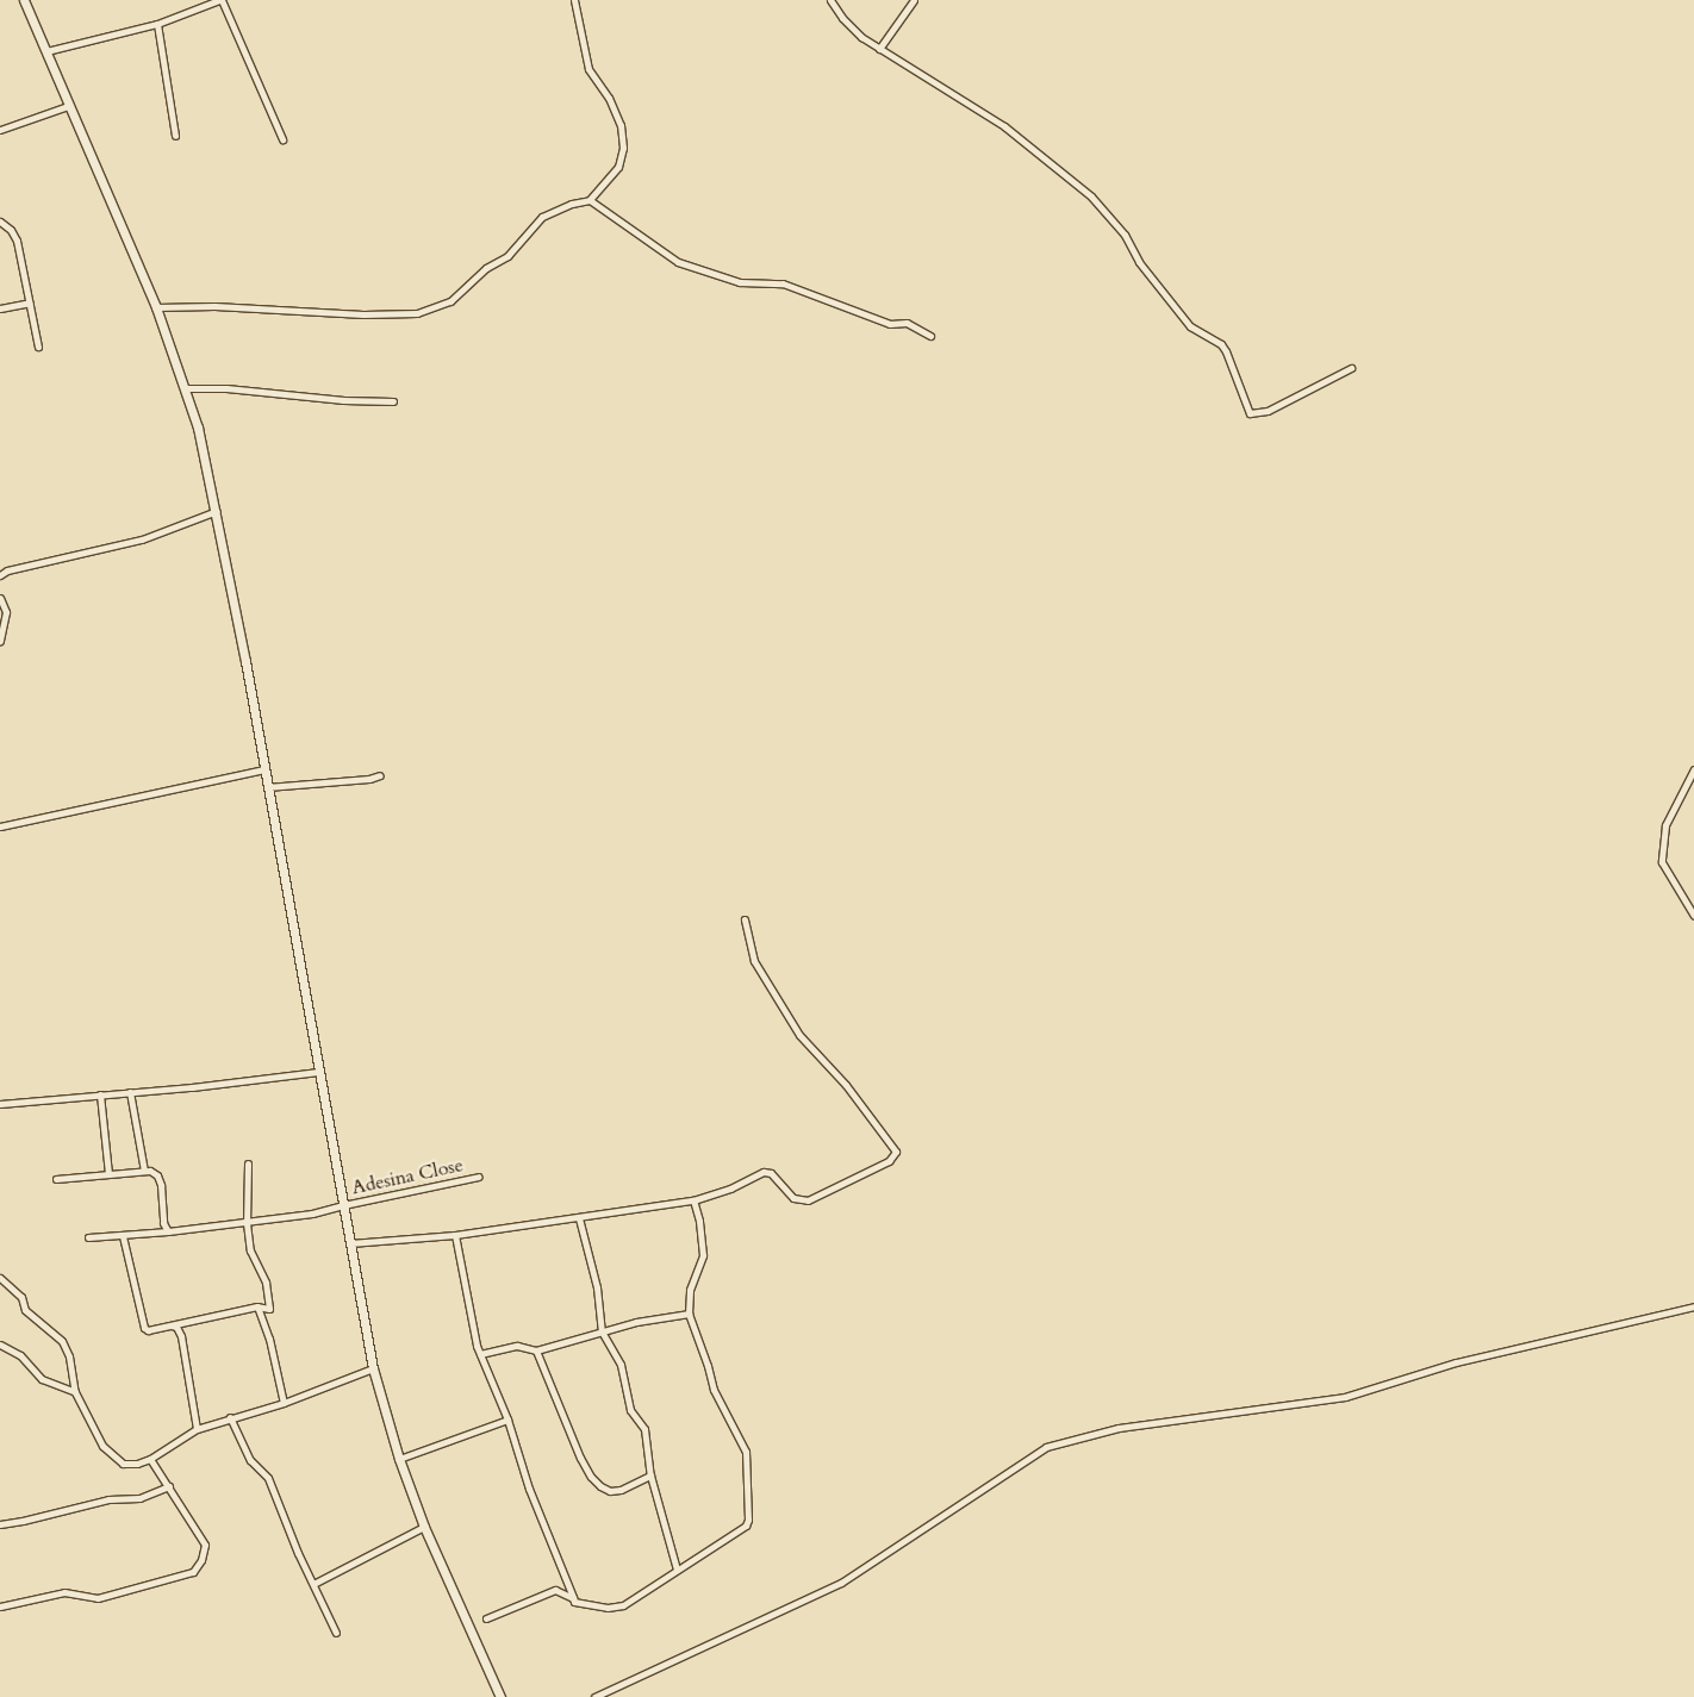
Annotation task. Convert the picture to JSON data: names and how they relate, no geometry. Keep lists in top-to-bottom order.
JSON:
{
  "streets": {
    "street": ["Adesina Close"]
  }
}
